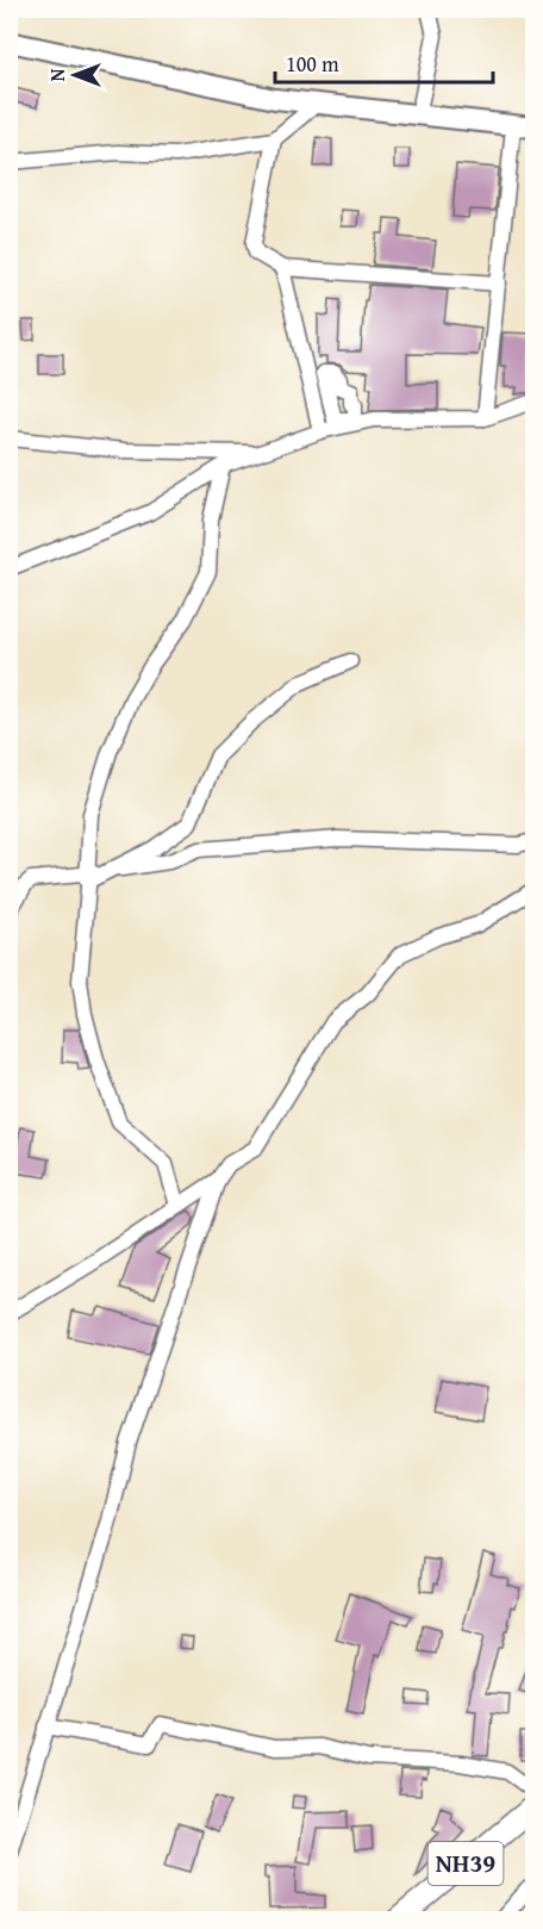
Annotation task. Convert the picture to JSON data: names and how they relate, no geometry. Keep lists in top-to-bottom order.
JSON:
{
  "streets": {
    "main road": ["NH39"]
  },
  "scale_bar": "100 m",
  "north": "left"
}
